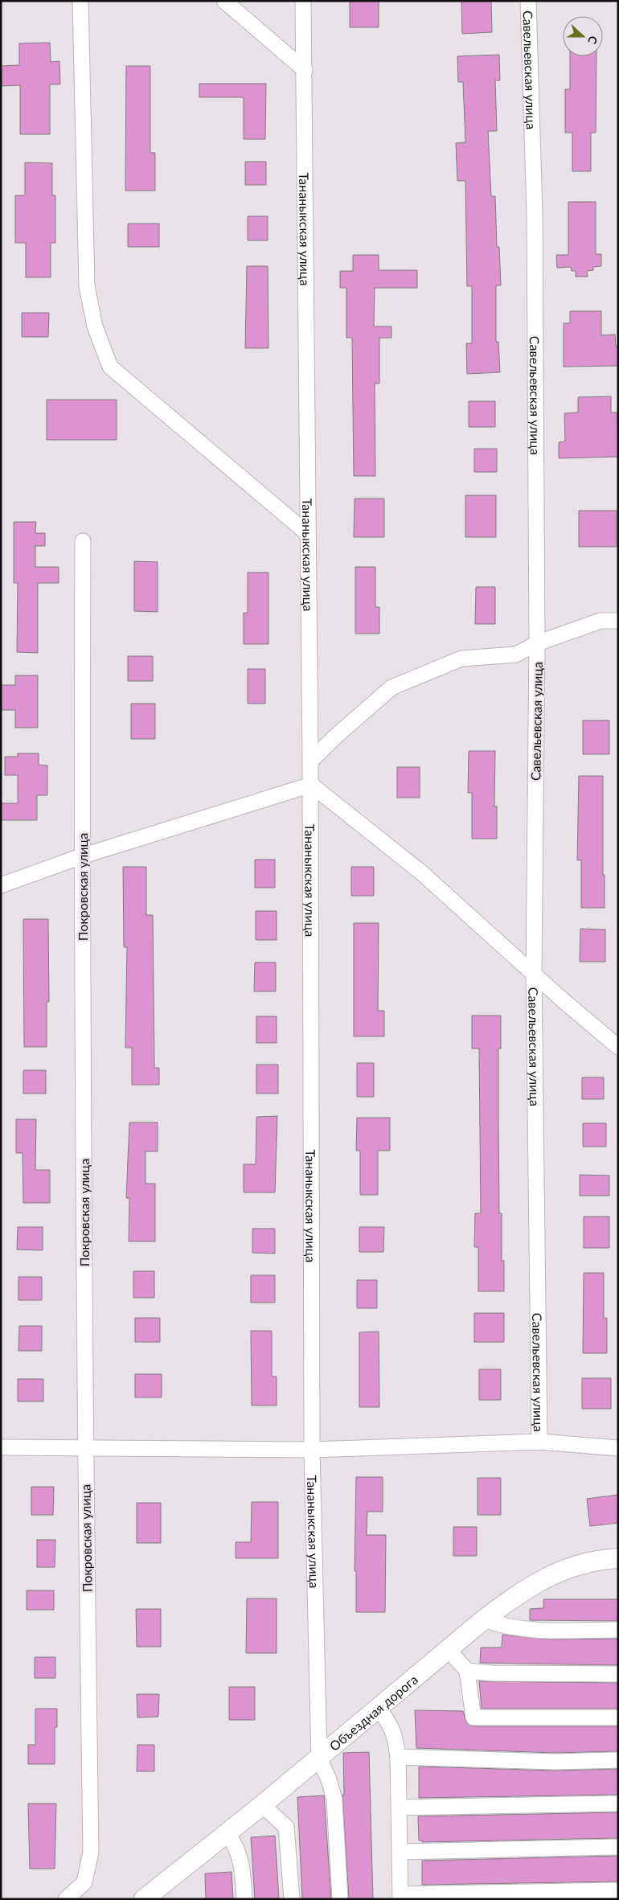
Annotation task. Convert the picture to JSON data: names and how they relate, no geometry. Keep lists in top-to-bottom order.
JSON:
{
  "streets": {
    "main road": ["Объездная дорога"],
    "street": ["Савельевская улица", "Тананыкская улица", "Покровская улица"]
  },
  "crossings": [
    ["Тананыкская улица", "Объездная дорога"]
  ],
  "north": "right"
}
